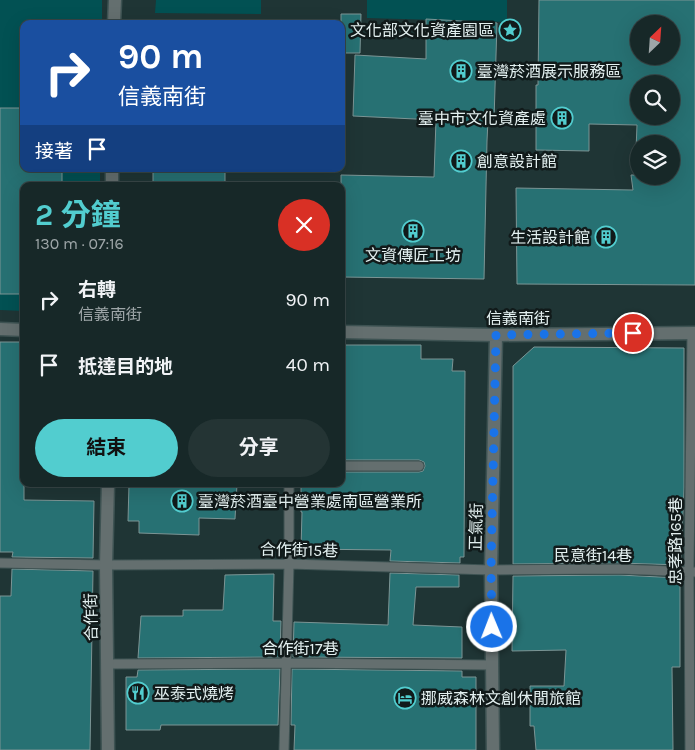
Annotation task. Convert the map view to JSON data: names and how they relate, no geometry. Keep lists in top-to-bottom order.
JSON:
{
  "streets": {
    "street": ["信義南街", "正氣街", "合作街"],
    "lane": [
      "忠孝路165巷",
      "合作街15巷",
      "民意街14巷",
      "合作街17巷"
    ]
  },
  "crossings": [
    ["信義南街", "正氣街"],
    ["信義南街", "忠孝路165巷"],
    ["正氣街", "合作街15巷"],
    ["正氣街", "民意街14巷"],
    ["正氣街", "合作街17巷"],
    ["忠孝路165巷", "民意街14巷"],
    ["合作街15巷", "民意街14巷"],
    ["合作街15巷", "合作街"],
    ["合作街", "合作街17巷"]
  ],
  "places": {
    "place": ["文化部文化資產園區"],
    "building": [
      "臺灣菸酒展示服務區",
      "臺中市文化資產處",
      "創意設計館",
      "文資傳匠工坊",
      "生活設計館",
      "臺灣菸酒臺中營業處南區營業所"
    ],
    "restaurant": ["巫泰式燒烤"],
    "hotel": ["挪威森林文創休閒旅館"]
  },
  "north": "top right",
  "page": {
    "turn": ["90 m", "信義南街"],
    "then": "接著",
    "heading": ["2 分鐘", "130 m · 07:16"],
    "list": [
      {
        "name": "右轉",
        "note": "信義南街",
        "value": "90 m"
      },
      {
        "name": "抵達目的地",
        "value": "40 m"
      }
    ],
    "buttons": ["結束", "分享"]
  }
}
